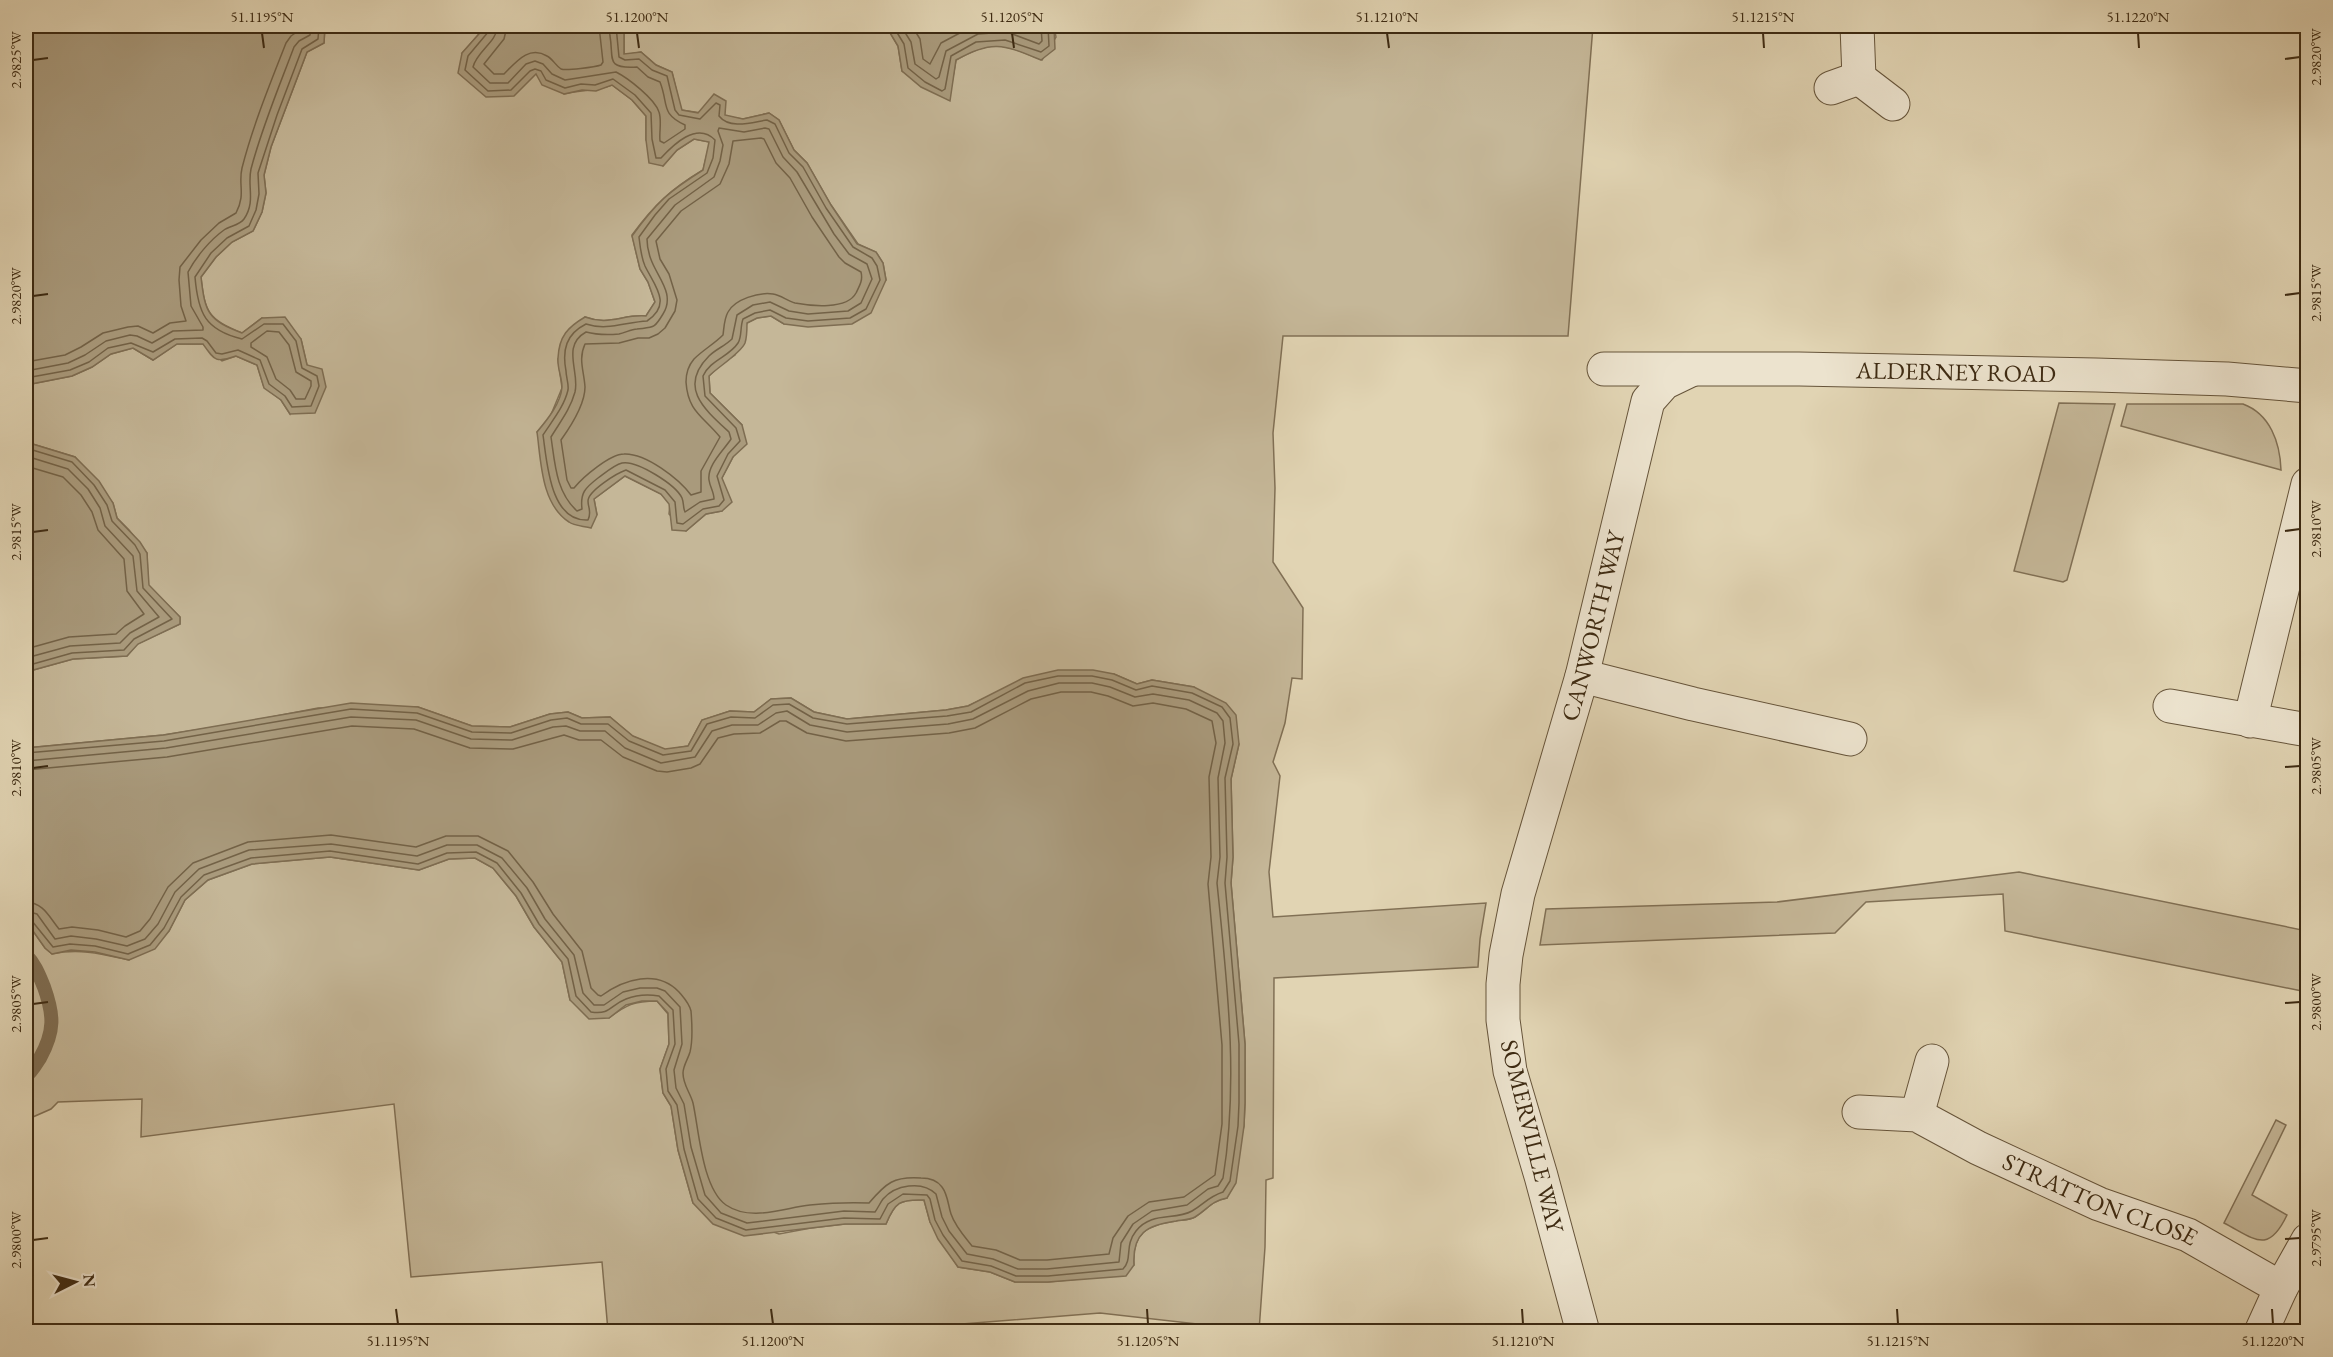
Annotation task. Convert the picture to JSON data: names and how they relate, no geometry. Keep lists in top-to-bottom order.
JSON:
{
  "streets": {
    "street": [
      "ALDERNEY ROAD",
      "CANWORTH WAY",
      "SOMERVILLE WAY",
      "STRATTON CLOSE"
    ]
  },
  "crossings": [
    ["ALDERNEY ROAD", "CANWORTH WAY"],
    ["CANWORTH WAY", "SOMERVILLE WAY"]
  ],
  "north": "right",
  "coordinates": [
    "51.1195°N",
    "51.1200°N",
    "51.1205°N",
    "51.1210°N",
    "51.1215°N",
    "51.1220°N",
    "2.9820°W",
    "2.9825°W",
    "2.9815°W",
    "2.9810°W",
    "2.9805°W",
    "2.9800°W",
    "2.9795°W"
  ]
}
